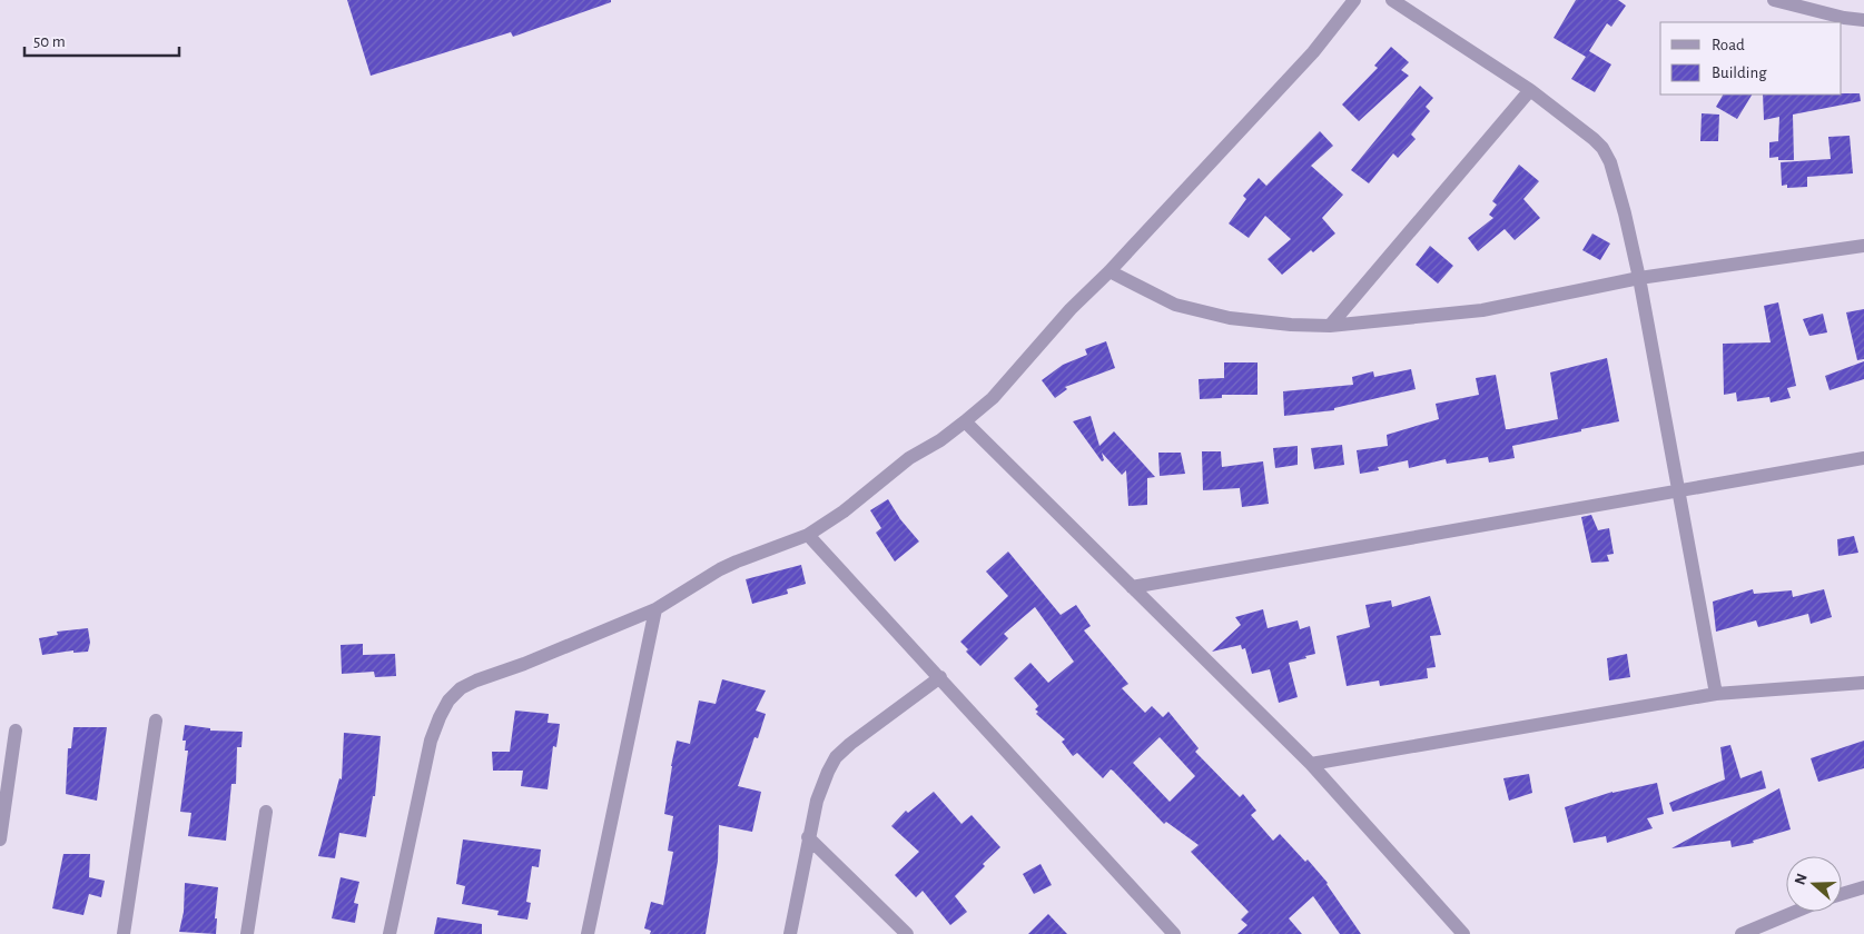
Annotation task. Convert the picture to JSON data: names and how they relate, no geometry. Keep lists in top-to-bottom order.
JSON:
{
  "legend": ["Road", "Building"],
  "scale_bar": "50 m",
  "north": "left"
}
